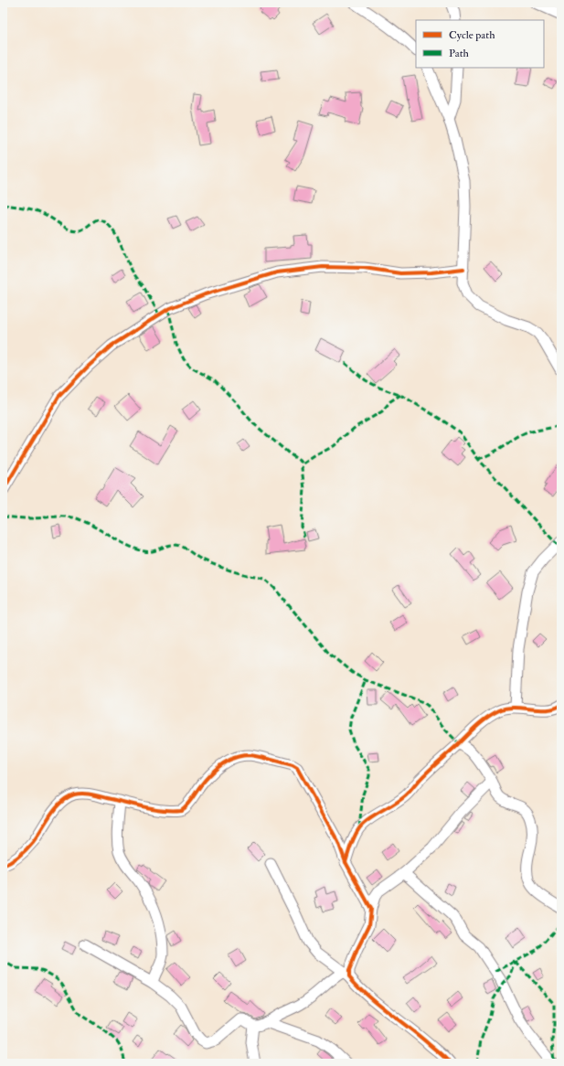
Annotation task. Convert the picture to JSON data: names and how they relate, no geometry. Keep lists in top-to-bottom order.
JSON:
{
  "legend": ["Cycle path", "Path"]
}
